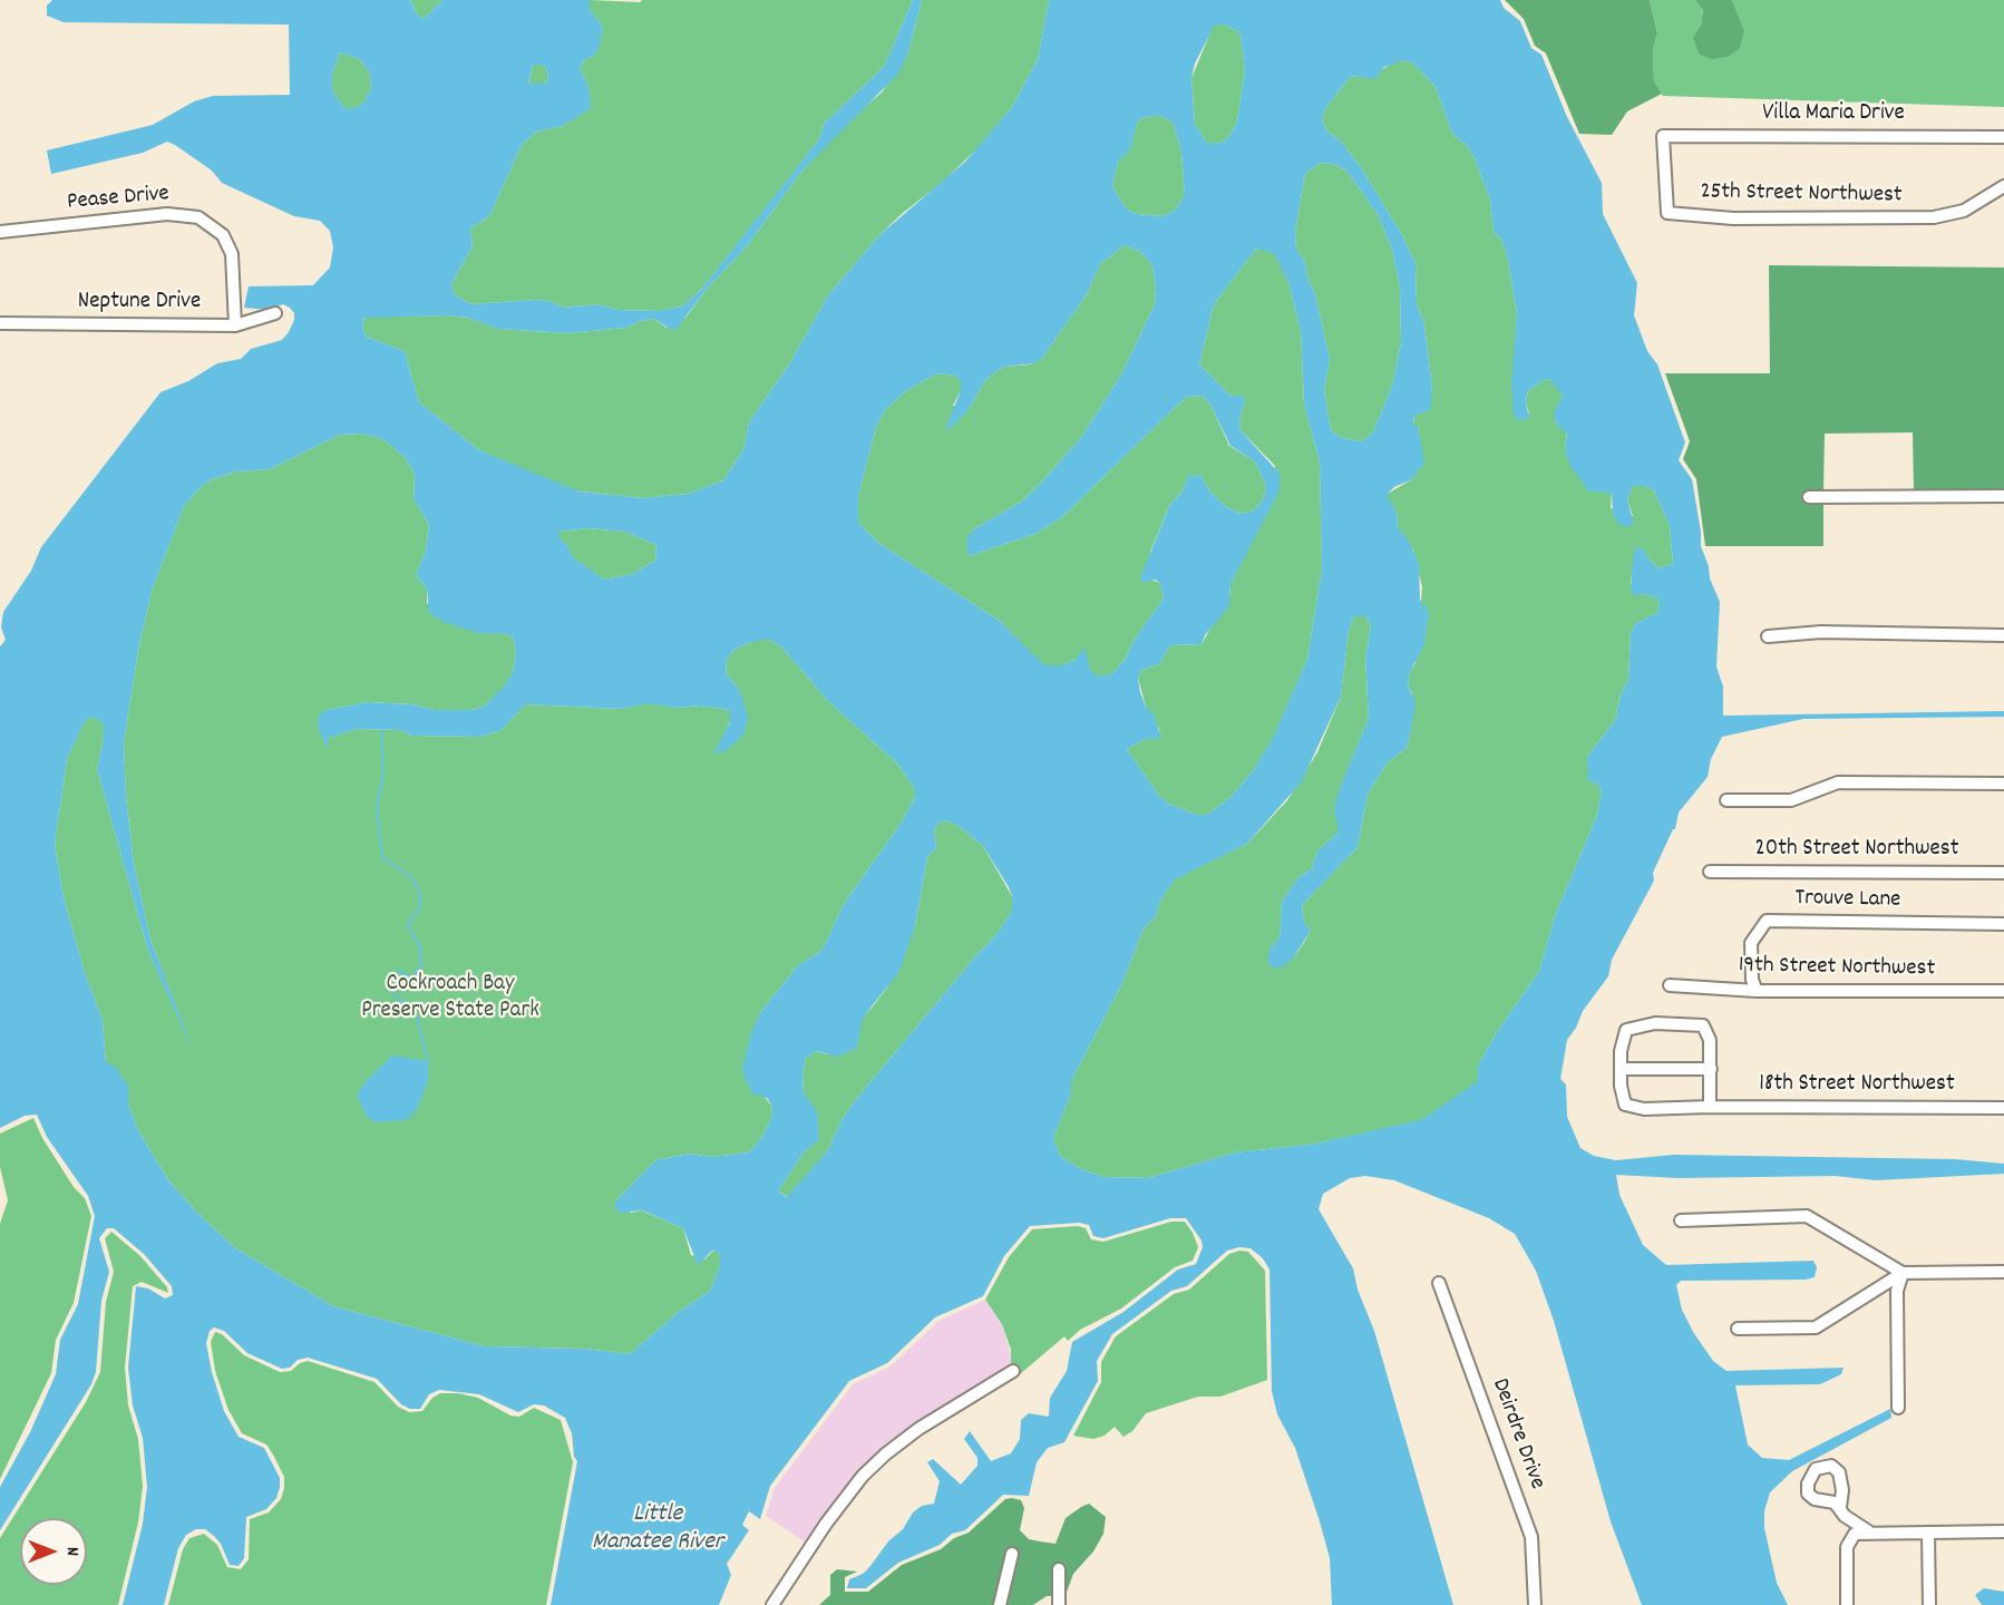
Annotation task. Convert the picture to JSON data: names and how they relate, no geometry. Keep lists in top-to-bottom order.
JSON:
{
  "streets": {
    "street": [
      "Villa Maria Drive",
      "25th Street Northwest",
      "Pease Drive",
      "Neptune Drive",
      "20th Street Northwest",
      "Trouve Lane",
      "19th Street Northwest",
      "18th Street Northwest",
      "Deirdre Drive"
    ]
  },
  "crossings": [
    ["Villa Maria Drive", "25th Street Northwest"],
    ["Pease Drive", "Neptune Drive"],
    ["Trouve Lane", "19th Street Northwest"]
  ],
  "water": ["Little Manatee River"],
  "parks": ["Cockroach Bay Preserve State Park"],
  "north": "right"
}
